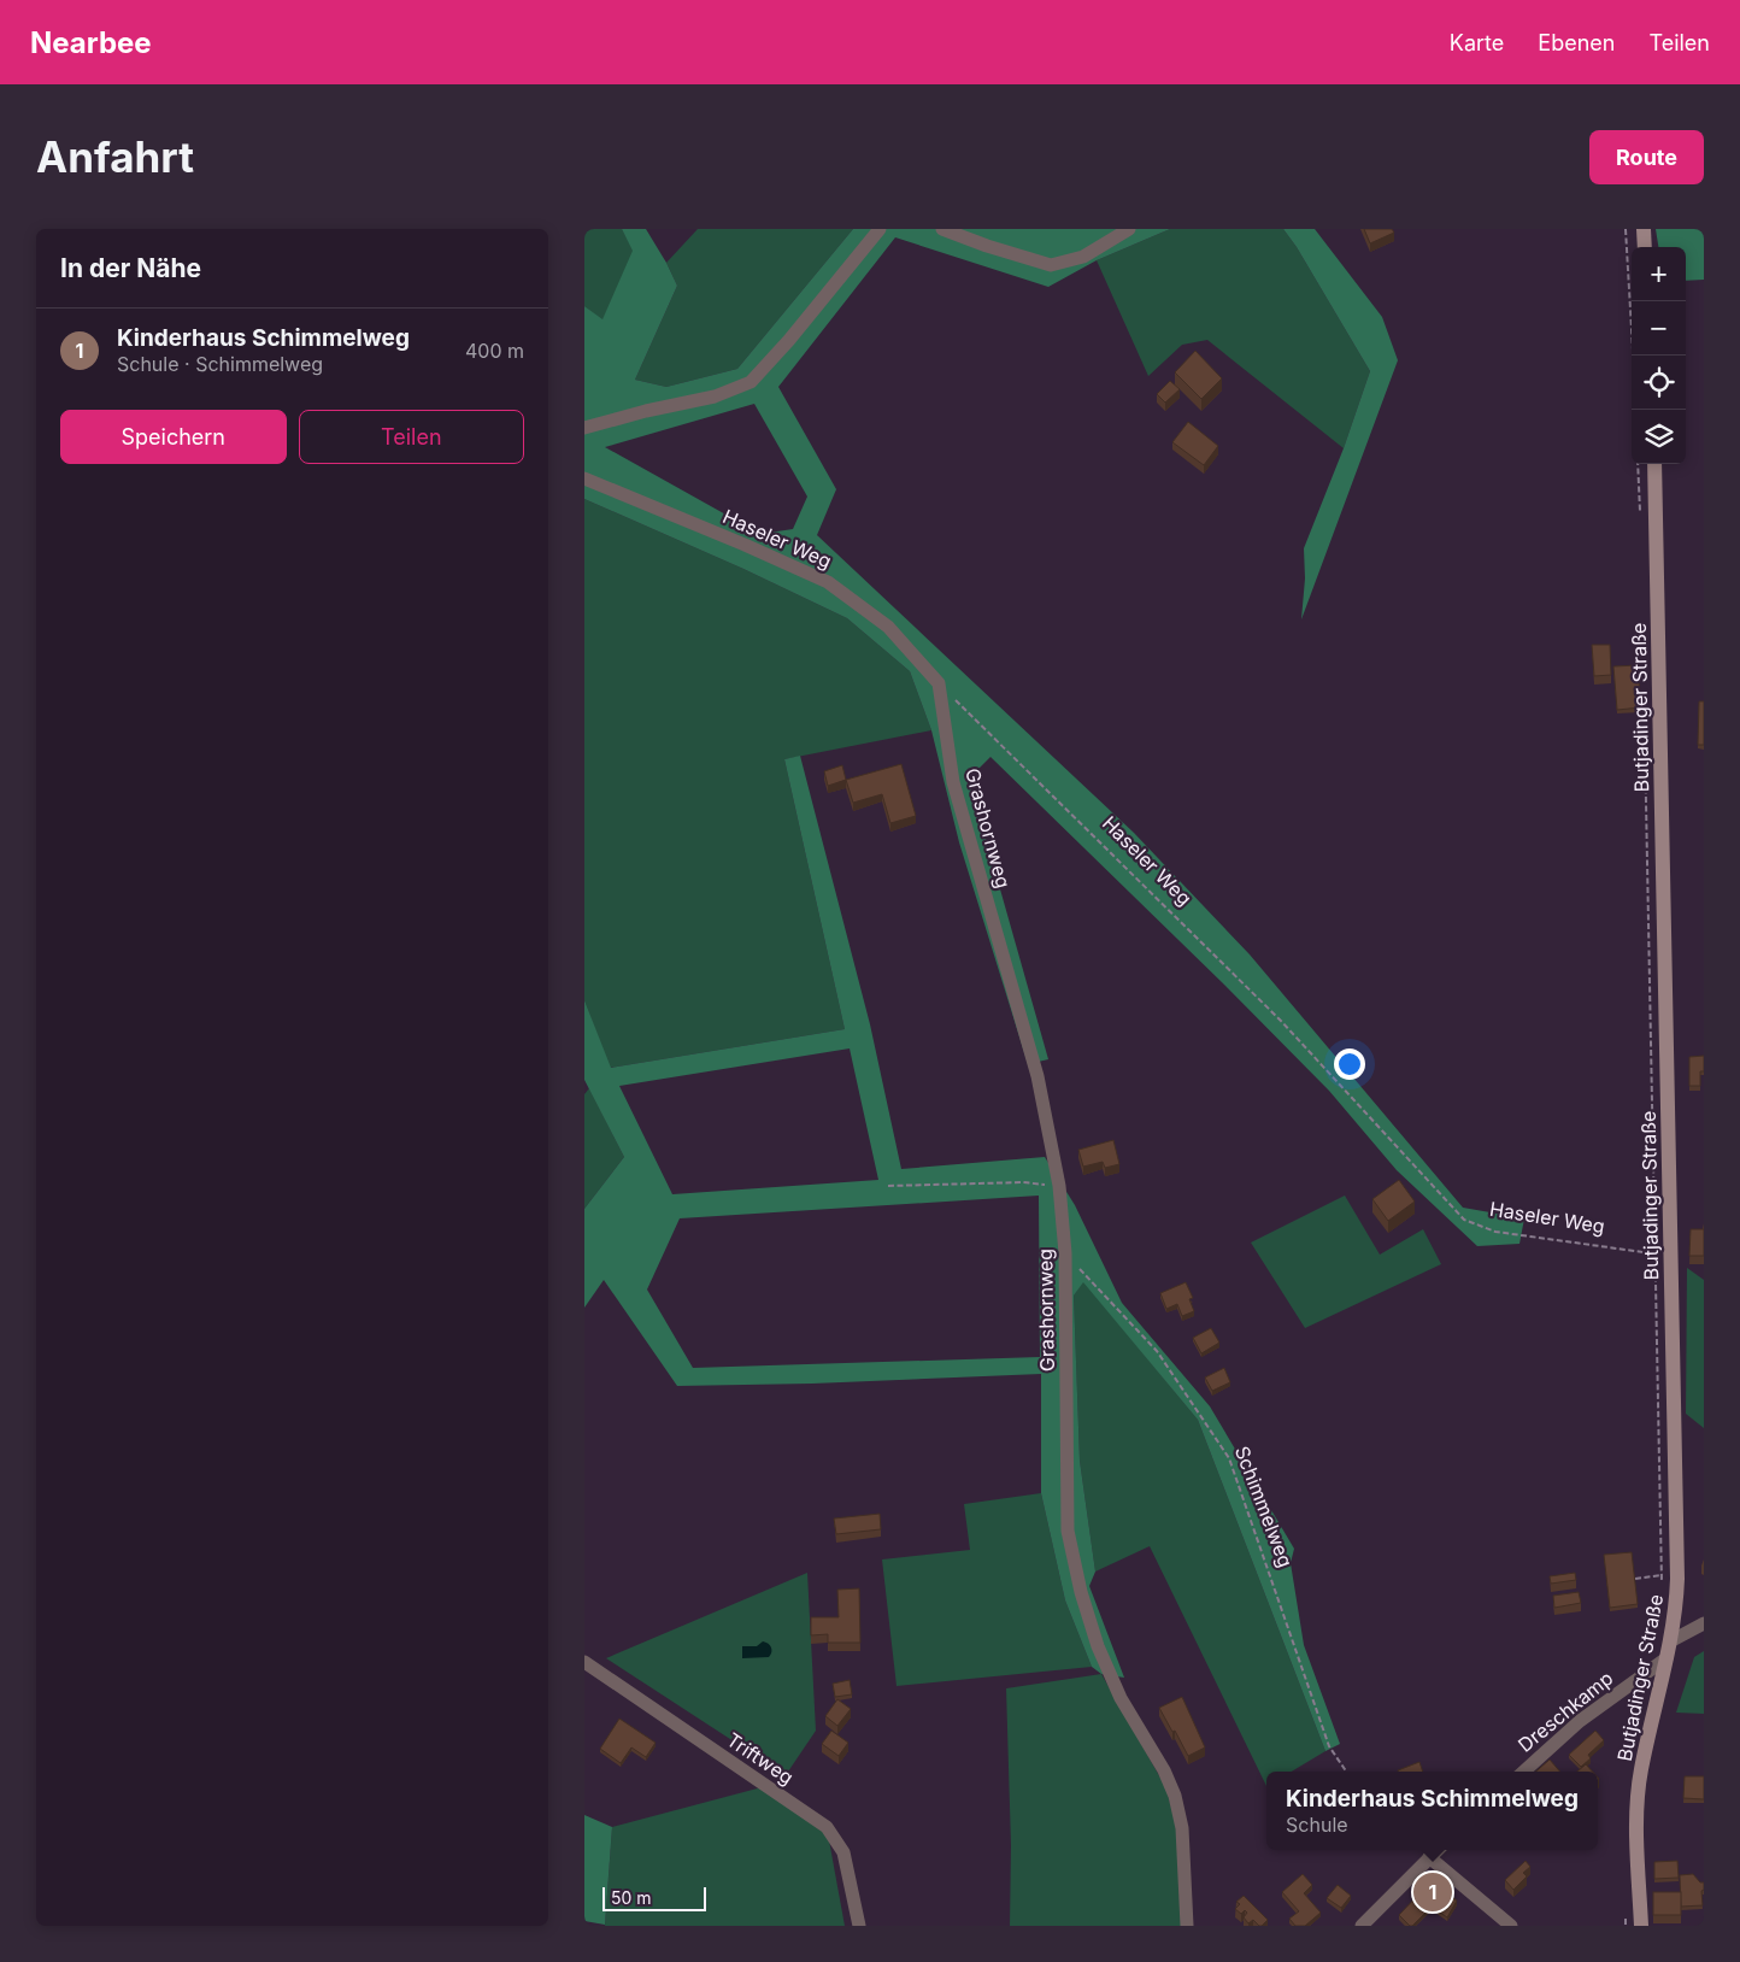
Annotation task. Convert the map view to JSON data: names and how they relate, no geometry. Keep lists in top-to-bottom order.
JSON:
{
  "streets": {
    "street": [
      "Haseler Weg",
      "Butjadinger Straße",
      "Grashornweg",
      "Dreschkamp",
      "Triftweg"
    ],
    "path": ["Schimmelweg"]
  },
  "crossings": [
    ["Haseler Weg", "Butjadinger Straße"],
    ["Haseler Weg", "Grashornweg"],
    ["Butjadinger Straße", "Dreschkamp"],
    ["Grashornweg", "Schimmelweg"]
  ],
  "scale_bar": "50 m",
  "page": {
    "header": "Nearbee",
    "nav": ["Karte", "Ebenen", "Teilen"],
    "buttons": [
      "Route",
      ["Speichern", "Teilen"]
    ],
    "title": "Anfahrt",
    "heading": "In der Nähe",
    "map_buttons": ["+", "−"],
    "list": [
      {
        "mark": "1",
        "name": "Kinderhaus Schimmelweg",
        "note": "Schule · Schimmelweg",
        "value": "400 m"
      }
    ],
    "popup": ["Kinderhaus Schimmelweg", "Schule"],
    "pins": "1",
    "scale": "50 m"
  }
}
